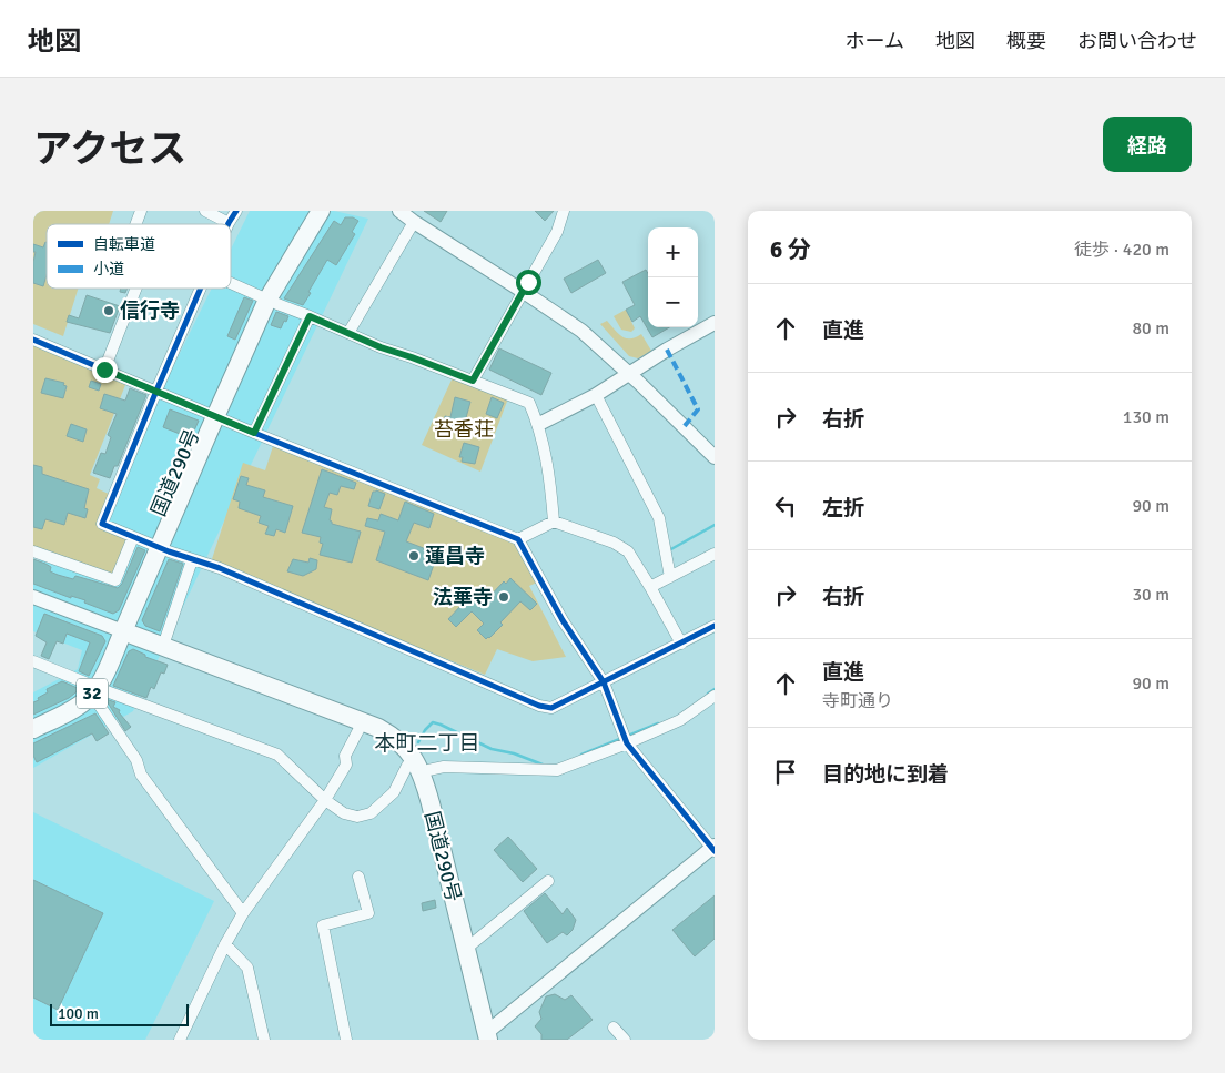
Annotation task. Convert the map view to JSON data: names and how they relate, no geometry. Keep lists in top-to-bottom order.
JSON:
{
  "streets": {
    "main road": ["国道290号", "32"]
  },
  "crossings": [
    ["国道290号", "32"]
  ],
  "districts": ["本町二丁目"],
  "parks": ["苔香荘"],
  "places": ["信行寺", "蓮昌寺", "法華寺"],
  "legend": ["自転車道", "小道"],
  "scale_bar": "100 m",
  "page": {
    "header": "地図",
    "nav": [
      "ホーム",
      "地図",
      "概要",
      "お問い合わせ"
    ],
    "title": "アクセス",
    "buttons": "経路",
    "heading": ["6 分", "徒歩 · 420 m"],
    "map_buttons": ["+", "−"],
    "list": [
      ["直進", "80 m"],
      ["右折", "130 m"],
      ["左折", "90 m"],
      ["右折", "30 m"],
      ["直進", "寺町通り", "90 m"],
      "目的地に到着"
    ],
    "scale": "100 m"
  }
}
